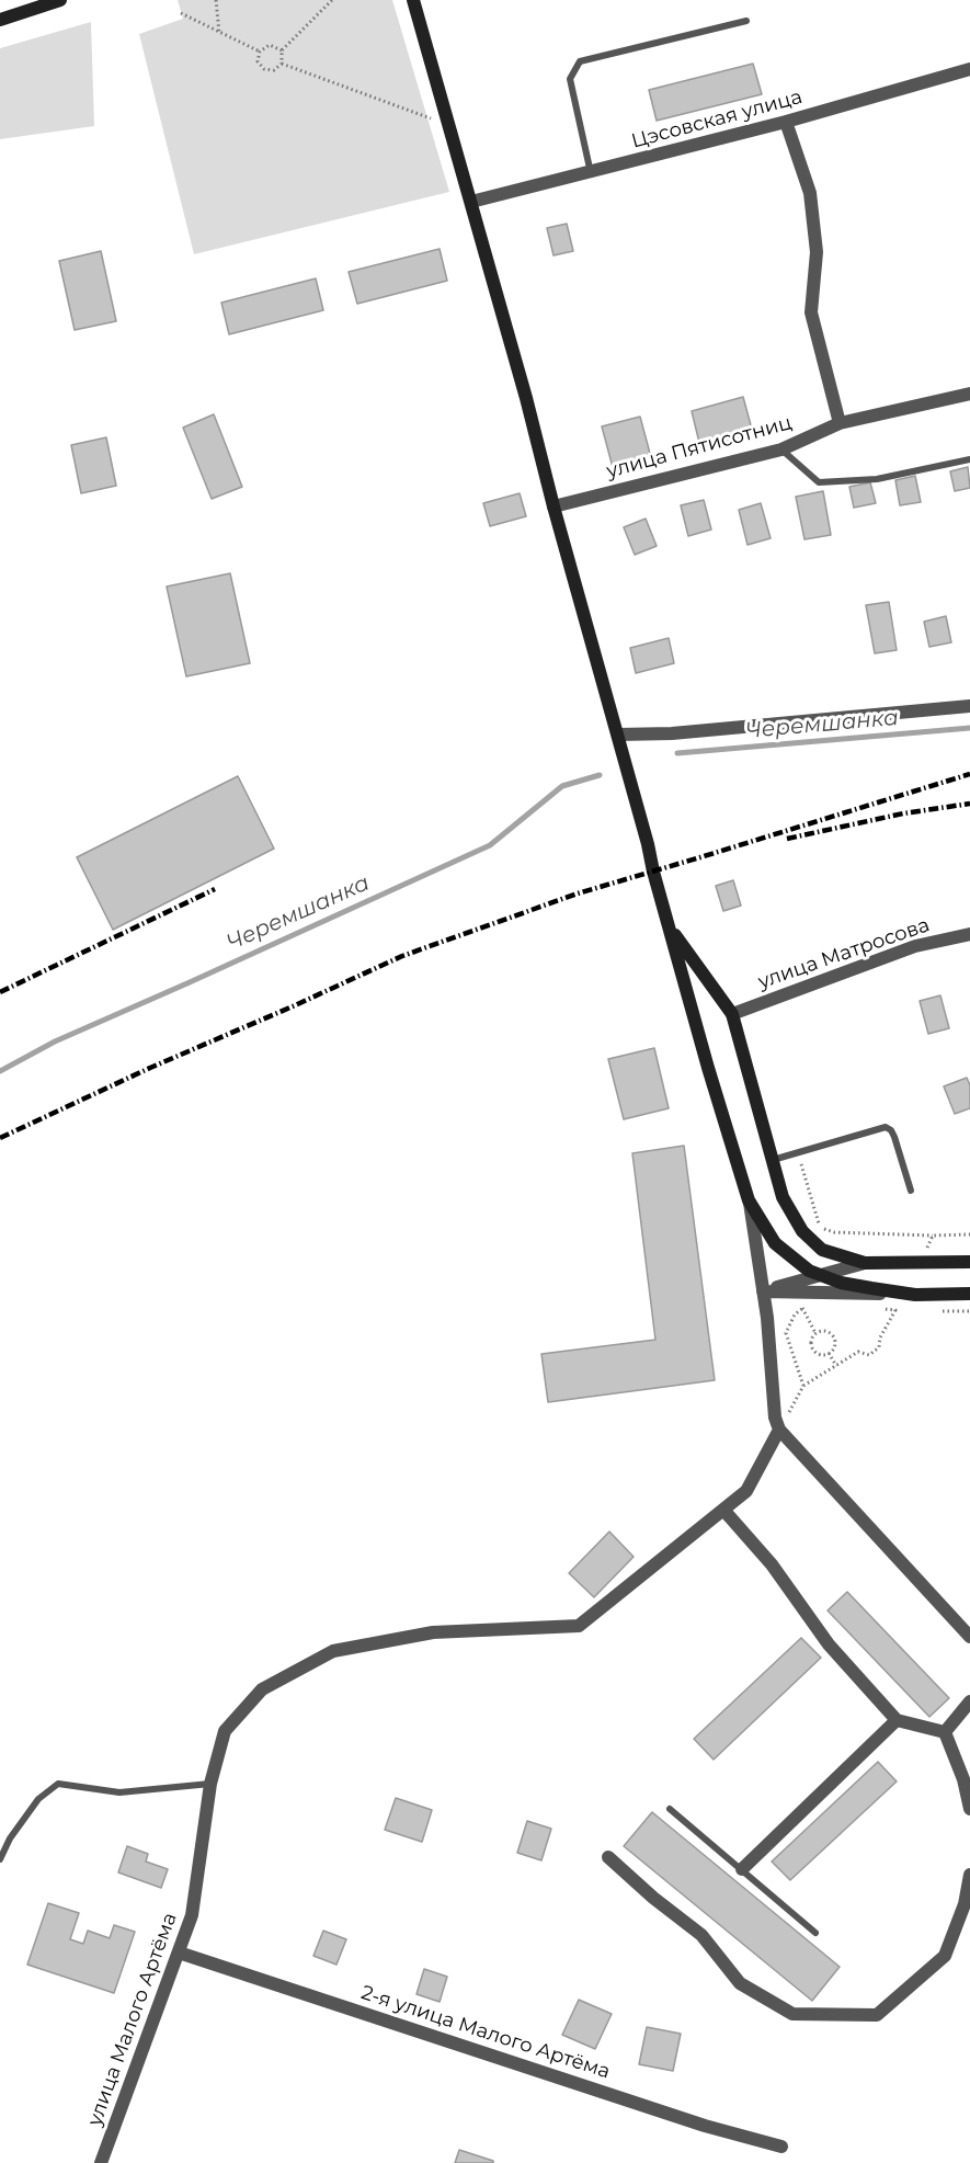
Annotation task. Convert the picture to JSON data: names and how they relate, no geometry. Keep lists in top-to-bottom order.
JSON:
{
  "streets": {
    "street": [
      "Цэсовская улица",
      "улица Пятисотниц",
      "улица Матросова",
      "улица Малого Артёма",
      "2-я улица Малого Артёма"
    ]
  },
  "crossings": [
    ["улица Малого Артёма", "2-я улица Малого Артёма"]
  ],
  "water": ["Черемшанка"]
}
